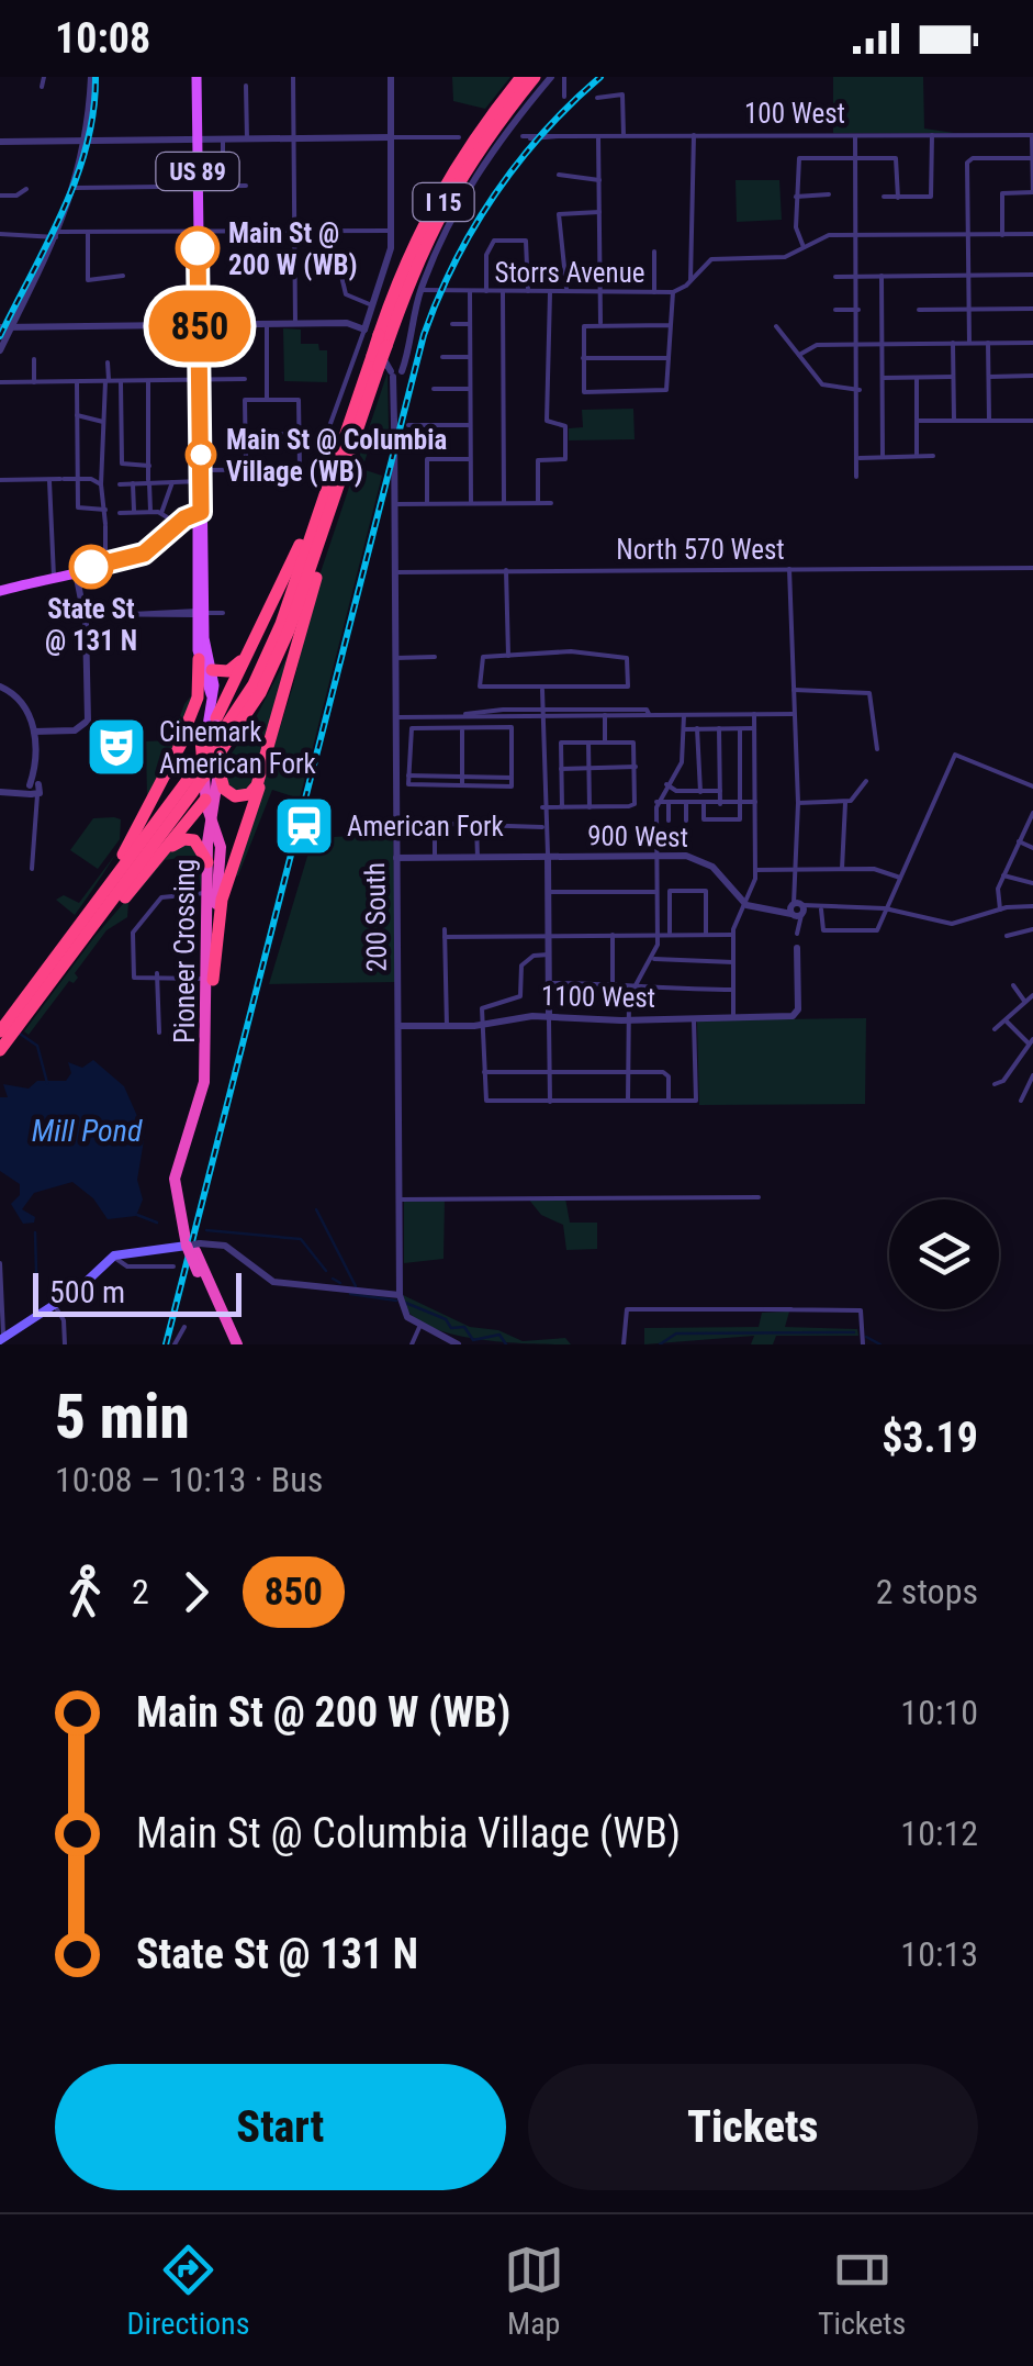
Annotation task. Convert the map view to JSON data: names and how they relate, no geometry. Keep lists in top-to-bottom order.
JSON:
{
  "streets": {
    "highway": ["I 15", "Pioneer Crossing"],
    "main road": ["US 89"],
    "street": [
      "100 West",
      "Storrs Avenue",
      "North 570 West",
      "900 West",
      "200 South",
      "1100 West"
    ]
  },
  "crossings": [
    ["I 15", "200 South"],
    ["North 570 West", "200 South"],
    ["900 West", "200 South"],
    ["200 South", "1100 West"]
  ],
  "water": ["Mill Pond"],
  "places": {
    "other": ["Main St @ 200 W (WB)", "Main St @ Columbia Village (WB)", "State St @ 131 N"],
    "theatre": ["Cinemark American Fork"],
    "station": ["American Fork"]
  },
  "lines": ["bus line 850"],
  "scale_bar": "500 m",
  "page": {
    "status": "10:08",
    "on_map": "850",
    "scale": "500 m",
    "heading": ["5 min", "10:08 – 10:13 · Bus", "$3.19"],
    "legs": ["2", "850", "2 stops"],
    "list": [
      {
        "name": "Main St @ 200 W (WB)",
        "value": "10:10"
      },
      {
        "name": "Main St @ Columbia Village (WB)",
        "value": "10:12"
      },
      {
        "name": "State St @ 131 N",
        "value": "10:13"
      }
    ],
    "buttons": ["Start", "Tickets"],
    "tabs": ["Directions", "Map", "Tickets"]
  }
}
